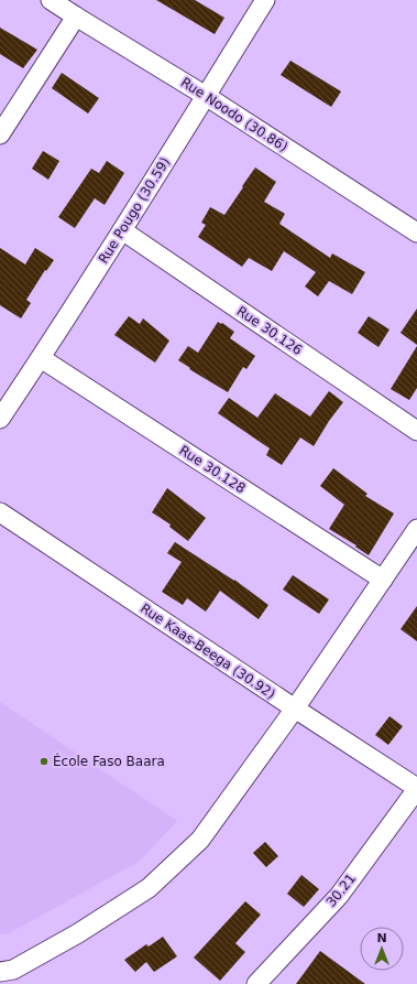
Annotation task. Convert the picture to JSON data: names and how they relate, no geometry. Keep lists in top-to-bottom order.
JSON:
{
  "streets": {
    "street": [
      "Rue Noodo (30.86)",
      "Rue Pougo (30.59)",
      "Rue 30.126",
      "Rue 30.128",
      "Rue Kaas-Beega (30.92)",
      "30.21"
    ]
  },
  "crossings": [
    ["Rue Noodo (30.86)", "Rue Pougo (30.59)"],
    ["Rue Pougo (30.59)", "Rue 30.126"],
    ["Rue Pougo (30.59)", "Rue 30.128"],
    ["Rue Kaas-Beega (30.92)", "30.21"]
  ],
  "places": ["École Faso Baara"],
  "north": "top"
}
